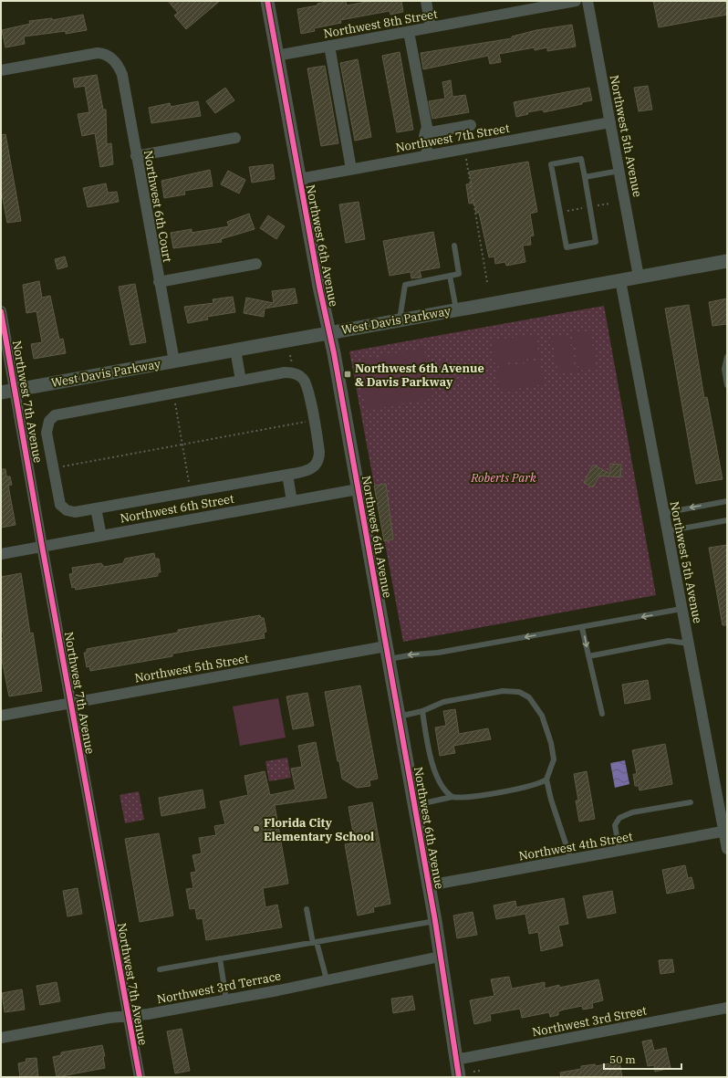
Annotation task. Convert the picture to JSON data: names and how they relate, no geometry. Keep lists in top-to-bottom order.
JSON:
{
  "streets": {
    "street": [
      "Northwest 8th Street",
      "Northwest 5th Avenue",
      "Northwest 7th Street",
      "Northwest 6th Court",
      "Northwest 6th Avenue",
      "West Davis Parkway",
      "Northwest 7th Avenue",
      "Northwest 6th Street",
      "Northwest 5th Street",
      "Northwest 4th Street",
      "Northwest 3rd Terrace",
      "Northwest 3rd Street"
    ]
  },
  "crossings": [
    ["Northwest 8th Street", "Northwest 6th Avenue"],
    ["Northwest 5th Avenue", "Northwest 7th Street"],
    ["Northwest 5th Avenue", "West Davis Parkway"],
    ["Northwest 5th Avenue", "Northwest 4th Street"],
    ["Northwest 7th Street", "Northwest 6th Avenue"],
    ["Northwest 6th Court", "West Davis Parkway"],
    ["Northwest 6th Avenue", "West Davis Parkway"],
    ["Northwest 6th Avenue", "Northwest 6th Street"],
    ["Northwest 6th Avenue", "Northwest 5th Street"],
    ["Northwest 6th Avenue", "Northwest 4th Street"],
    ["Northwest 6th Avenue", "Northwest 3rd Terrace"],
    ["Northwest 6th Avenue", "Northwest 3rd Street"],
    ["West Davis Parkway", "Northwest 7th Avenue"],
    ["Northwest 7th Avenue", "Northwest 6th Street"],
    ["Northwest 7th Avenue", "Northwest 5th Street"],
    ["Northwest 7th Avenue", "Northwest 3rd Terrace"]
  ],
  "parks": ["Roberts Park"],
  "places": {
    "transit": ["Northwest 6th Avenue & Davis Parkway"],
    "other": ["Florida City Elementary School"]
  },
  "scale_bar": "50 m"
}
